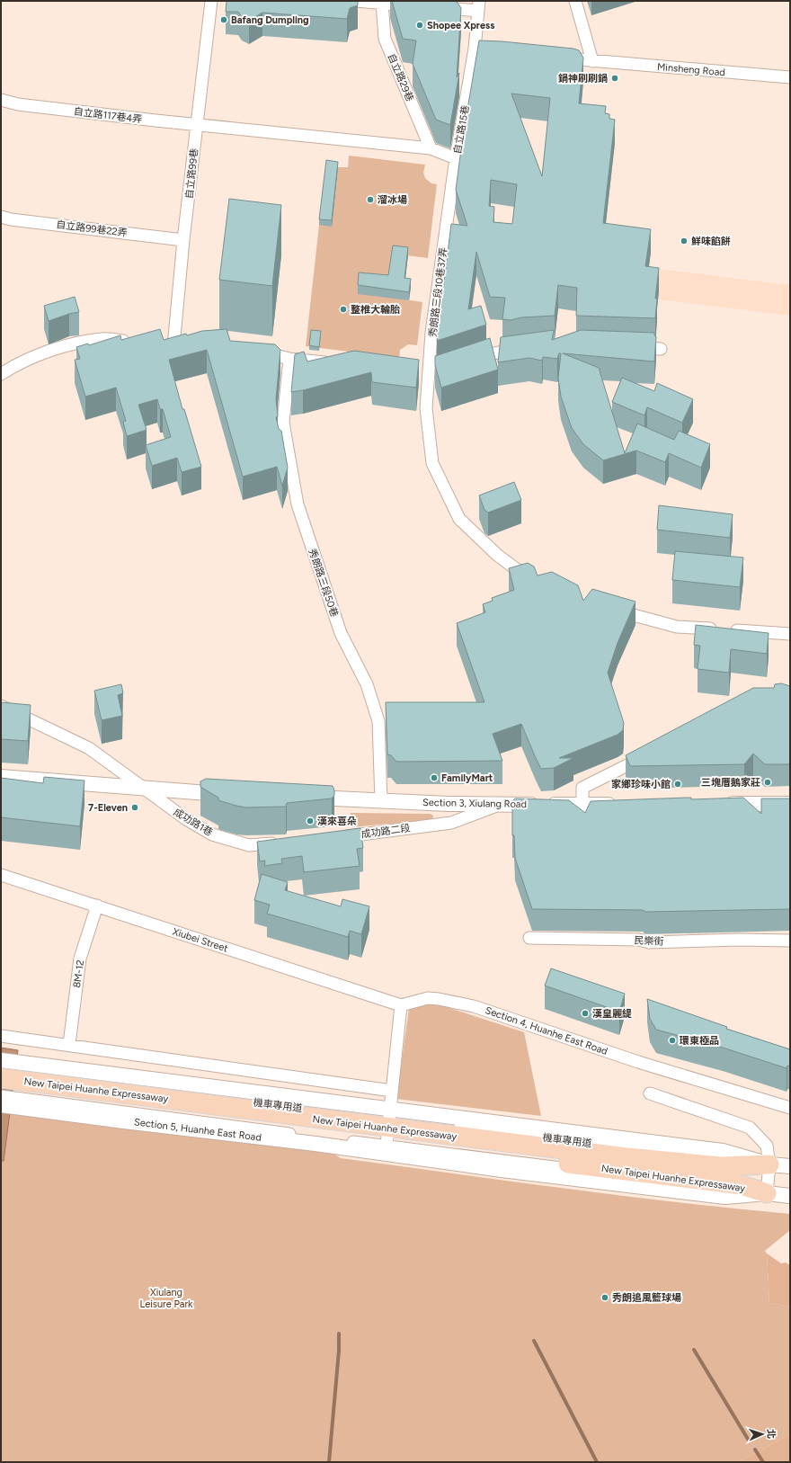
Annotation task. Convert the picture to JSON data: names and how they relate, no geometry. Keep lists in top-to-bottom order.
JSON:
{
  "streets": {
    "highway": ["New Taipei Huanhe Expressaway"],
    "street": [
      "Minsheng Road",
      "自立路29巷",
      "自立路117巷4弄",
      "自立路15巷",
      "自立路99巷",
      "自立路99巷22弄",
      "秀朗路三段10巷37弄",
      "秀朗路三段50巷",
      "Section 3, Xiulang Road",
      "成功路1巷",
      "成功路二段",
      "Xiubei Street",
      "民樂街",
      "8M-12",
      "Section 4, Huanhe East Road",
      "機車專用道",
      "Section 5, Huanhe East Road"
    ]
  },
  "crossings": [
    ["自立路29巷", "自立路117巷4弄"],
    ["自立路117巷4弄", "自立路15巷"],
    ["自立路117巷4弄", "自立路99巷"],
    ["自立路15巷", "秀朗路三段10巷37弄"],
    ["自立路99巷", "自立路99巷22弄"],
    ["秀朗路三段50巷", "Section 3, Xiulang Road"],
    ["Section 3, Xiulang Road", "成功路二段"],
    ["Xiubei Street", "8M-12"],
    ["Xiubei Street", "Section 4, Huanhe East Road"],
    ["New Taipei Huanhe Expressaway", "機車專用道"],
    ["New Taipei Huanhe Expressaway", "Section 5, Huanhe East Road"],
    ["機車專用道", "Section 5, Huanhe East Road"]
  ],
  "parks": ["Xiulang Leisure Park"],
  "places": [
    "Bafang Dumpling",
    "Shopee Xpress",
    "鍋神刷刷鍋",
    "溜冰場",
    "鮮味餡餅",
    "整椎大輪胎",
    "FamilyMart",
    "三塊厝鵝家莊",
    "家鄉珍味小館",
    "7-Eleven",
    "漢來喜朵",
    "漢皇麗緹",
    "環東極品",
    "秀朗追風籃球場"
  ],
  "north": "right"
}
